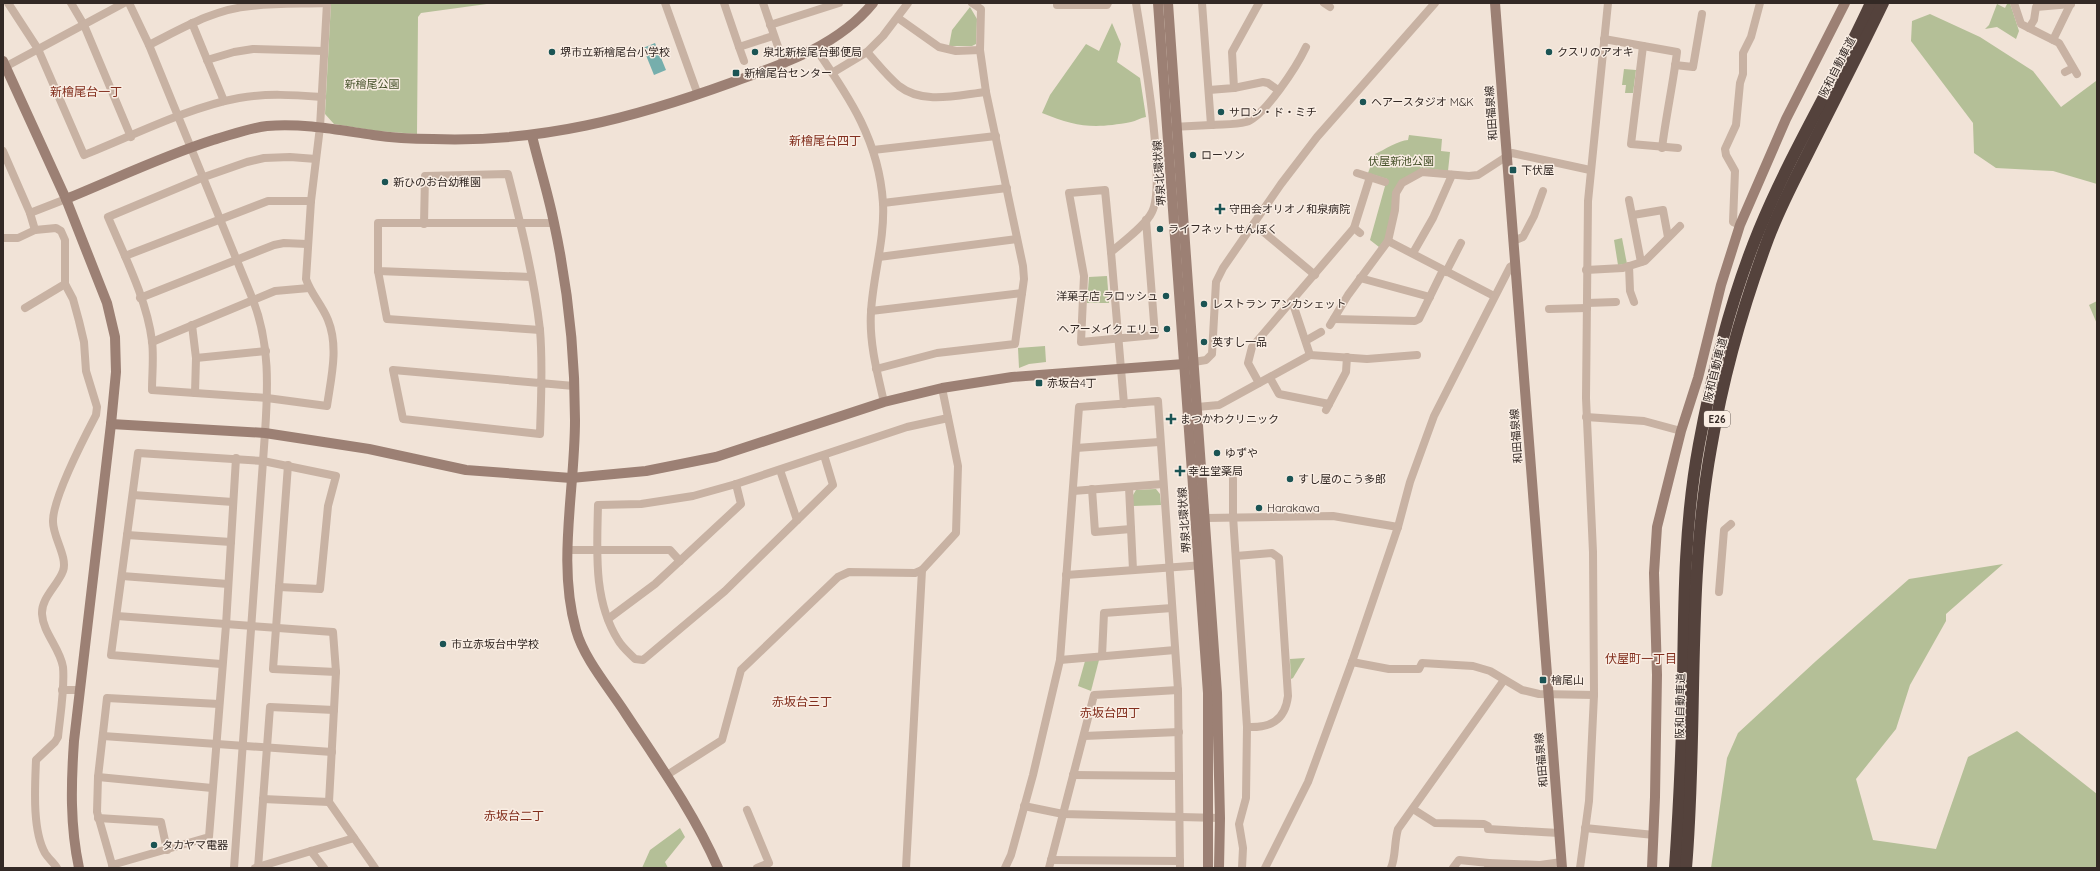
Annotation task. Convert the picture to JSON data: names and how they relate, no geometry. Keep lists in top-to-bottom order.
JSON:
{
  "streets": {
    "highway": ["阪和自動車道", "E26"],
    "street": ["和田福泉線", "堺泉北環状線"]
  },
  "districts": [
    "新檜尾台一丁",
    "新檜尾台四丁",
    "伏屋町一丁目",
    "赤坂台三丁",
    "赤坂台四丁",
    "赤坂台二丁"
  ],
  "parks": ["新檜尾公園", "伏屋新池公園"],
  "places": {
    "other": [
      "堺市立新檜尾台小学校",
      "泉北新桧尾台郵便局",
      "クスリのアオキ",
      "ヘアースタジオ M&K",
      "サロン・ド・ミチ",
      "ローソン",
      "新ひのお台幼稚園",
      "ライフネットせんぼく",
      "洋菓子店 ラロッシュ",
      "レストラン アンカシェット",
      "ヘアーメイク エリュ",
      "英すし一品",
      "ゆずや",
      "すし屋のこう多郎",
      "Harakawa",
      "市立赤坂台中学校",
      "タカヤマ電器"
    ],
    "transit": [
      "新檜尾台センター",
      "下伏屋",
      "赤坂台4丁",
      "檜尾山"
    ],
    "health": ["守田会オリオノ和泉病院", "まつかわクリニック", "幸生堂薬局"]
  }
}
